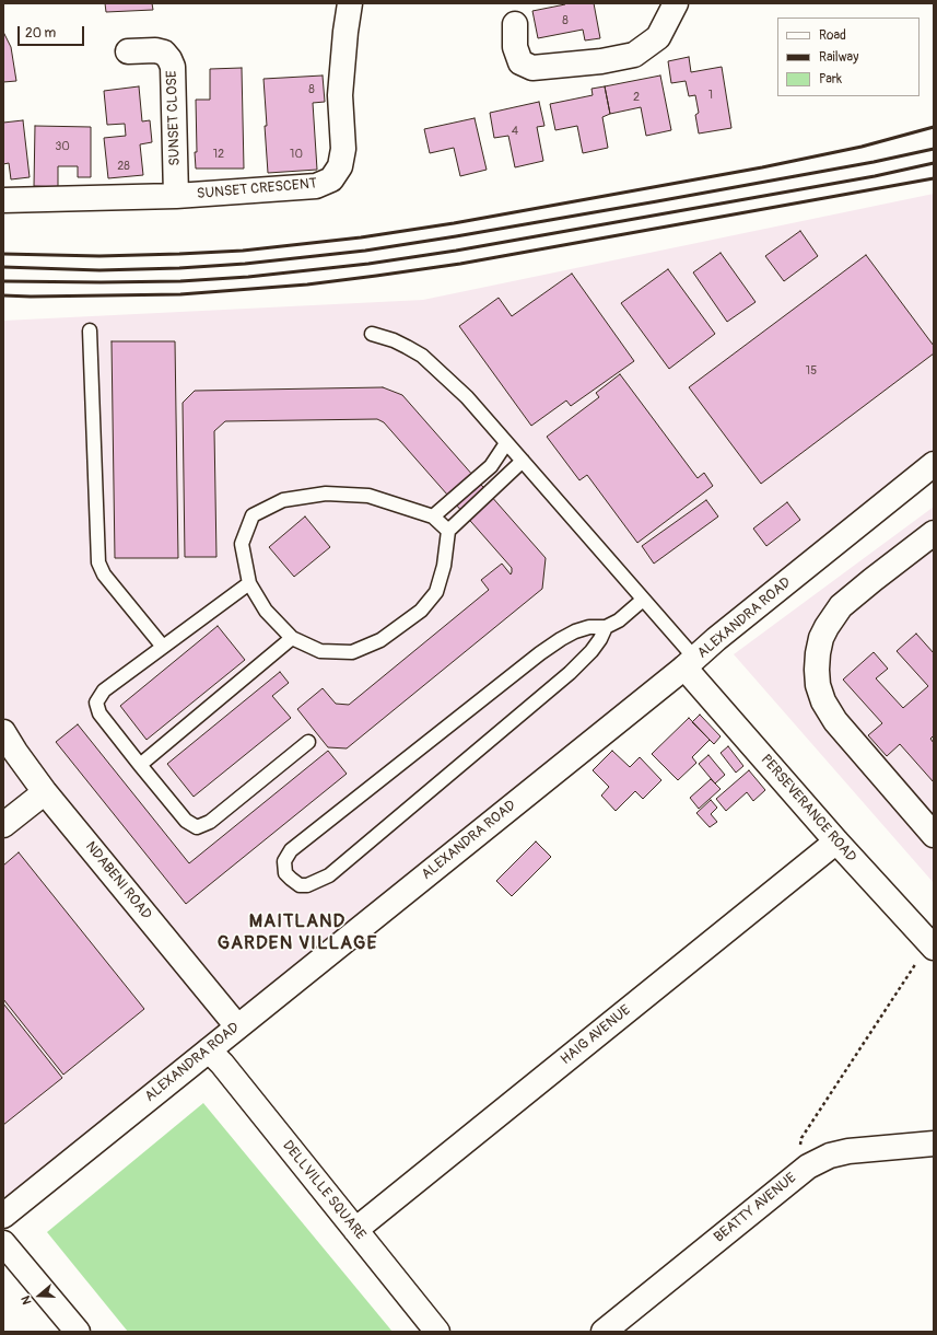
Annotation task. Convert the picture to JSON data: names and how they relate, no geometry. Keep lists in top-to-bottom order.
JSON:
{
  "streets": {
    "street": [
      "SUNSET CLOSE",
      "SUNSET CRESCENT",
      "ALEXANDRA ROAD",
      "PERSEVERANCE ROAD",
      "NDABENI ROAD",
      "HAIG AVENUE",
      "DELLVILLE SQUARE",
      "BEATTY AVENUE"
    ]
  },
  "crossings": [
    ["SUNSET CLOSE", "SUNSET CRESCENT"],
    ["ALEXANDRA ROAD", "PERSEVERANCE ROAD"],
    ["ALEXANDRA ROAD", "NDABENI ROAD"],
    ["ALEXANDRA ROAD", "DELLVILLE SQUARE"],
    ["PERSEVERANCE ROAD", "HAIG AVENUE"],
    ["HAIG AVENUE", "DELLVILLE SQUARE"]
  ],
  "districts": ["MAITLAND GARDEN VILLAGE"],
  "house_numbers": [
    "8",
    "8",
    "1",
    "2",
    "4",
    "30",
    "12",
    "10",
    "28",
    "15"
  ],
  "legend": ["Road", "Railway", "Park"],
  "scale_bar": "20 m",
  "north": "left"
}
